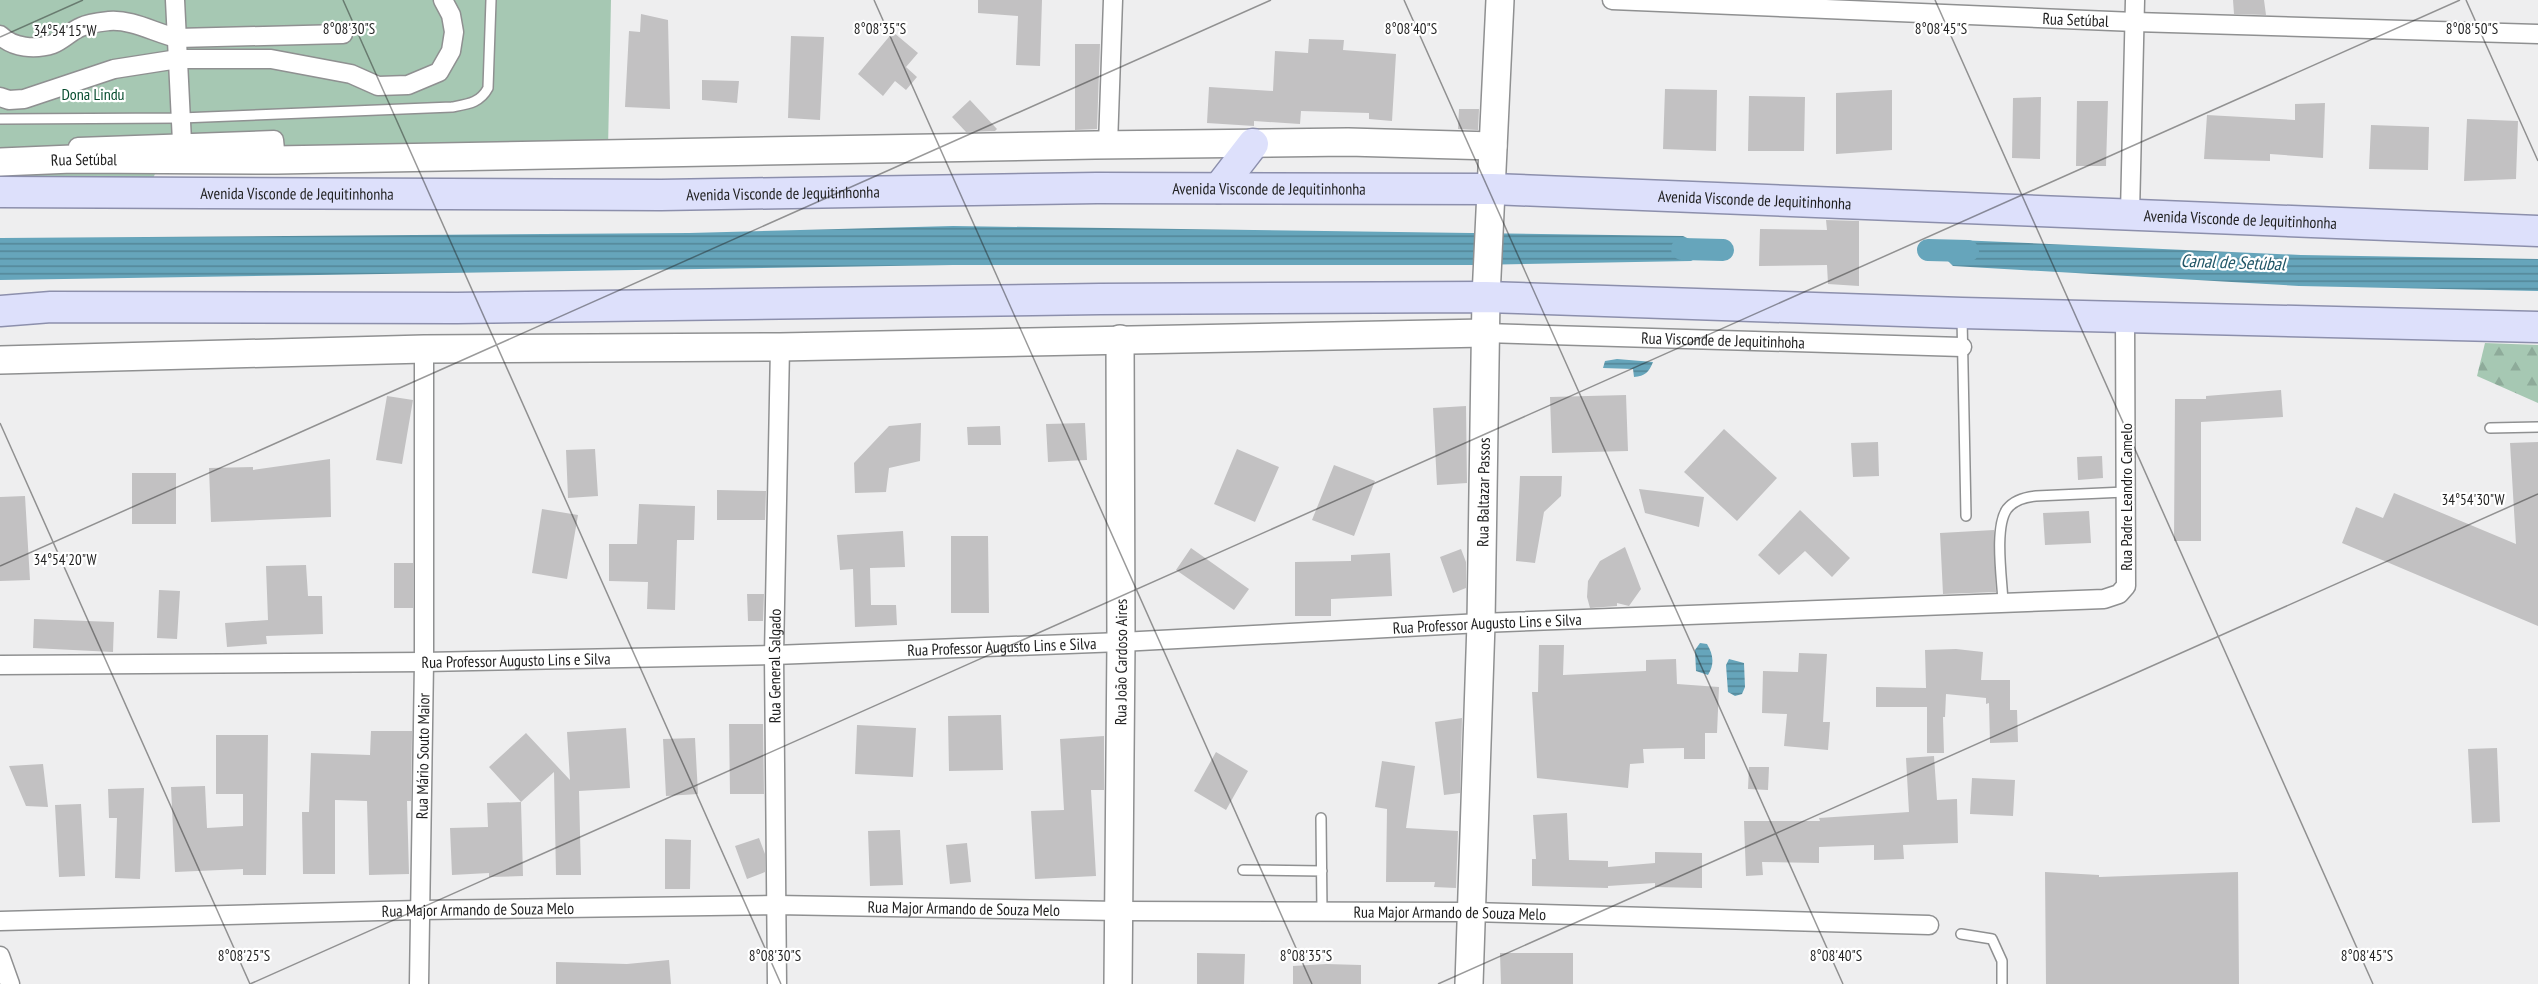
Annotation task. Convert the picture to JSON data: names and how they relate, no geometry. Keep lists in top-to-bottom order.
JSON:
{
  "streets": {
    "main road": ["Avenida Visconde de Jequitinhonha"],
    "street": [
      "Rua Setúbal",
      "Rua Visconde de Jequitinhoha",
      "Rua Baltazar Passos",
      "Rua Padre Leandro Camelo",
      "Rua Professor Augusto Lins e Silva",
      "Rua João Cardoso Aires",
      "Rua General Salgado",
      "Rua Mário Souto Maior",
      "Rua Major Armando de Souza Melo"
    ]
  },
  "crossings": [
    ["Rua Setúbal", "Avenida Visconde de Jequitinhonha"],
    ["Avenida Visconde de Jequitinhonha", "Rua Baltazar Passos"],
    ["Rua Visconde de Jequitinhoha", "Rua Baltazar Passos"],
    ["Rua Baltazar Passos", "Rua Professor Augusto Lins e Silva"],
    ["Rua Baltazar Passos", "Rua Major Armando de Souza Melo"],
    ["Rua Padre Leandro Camelo", "Rua Professor Augusto Lins e Silva"],
    ["Rua Professor Augusto Lins e Silva", "Rua João Cardoso Aires"],
    ["Rua Professor Augusto Lins e Silva", "Rua General Salgado"],
    ["Rua Professor Augusto Lins e Silva", "Rua Mário Souto Maior"],
    ["Rua João Cardoso Aires", "Rua Major Armando de Souza Melo"],
    ["Rua General Salgado", "Rua Major Armando de Souza Melo"],
    ["Rua Mário Souto Maior", "Rua Major Armando de Souza Melo"]
  ],
  "water": ["Canal de Setúbal"],
  "parks": ["Dona Lindu"],
  "coordinates": [
    "8°08'50\"S",
    "8°08'30\"S",
    "8°08'35\"S",
    "8°08'40\"S",
    "8°08'45\"S",
    "34°54'15\"W",
    "34°54'30\"W",
    "34°54'20\"W",
    "8°08'25\"S"
  ]
}
